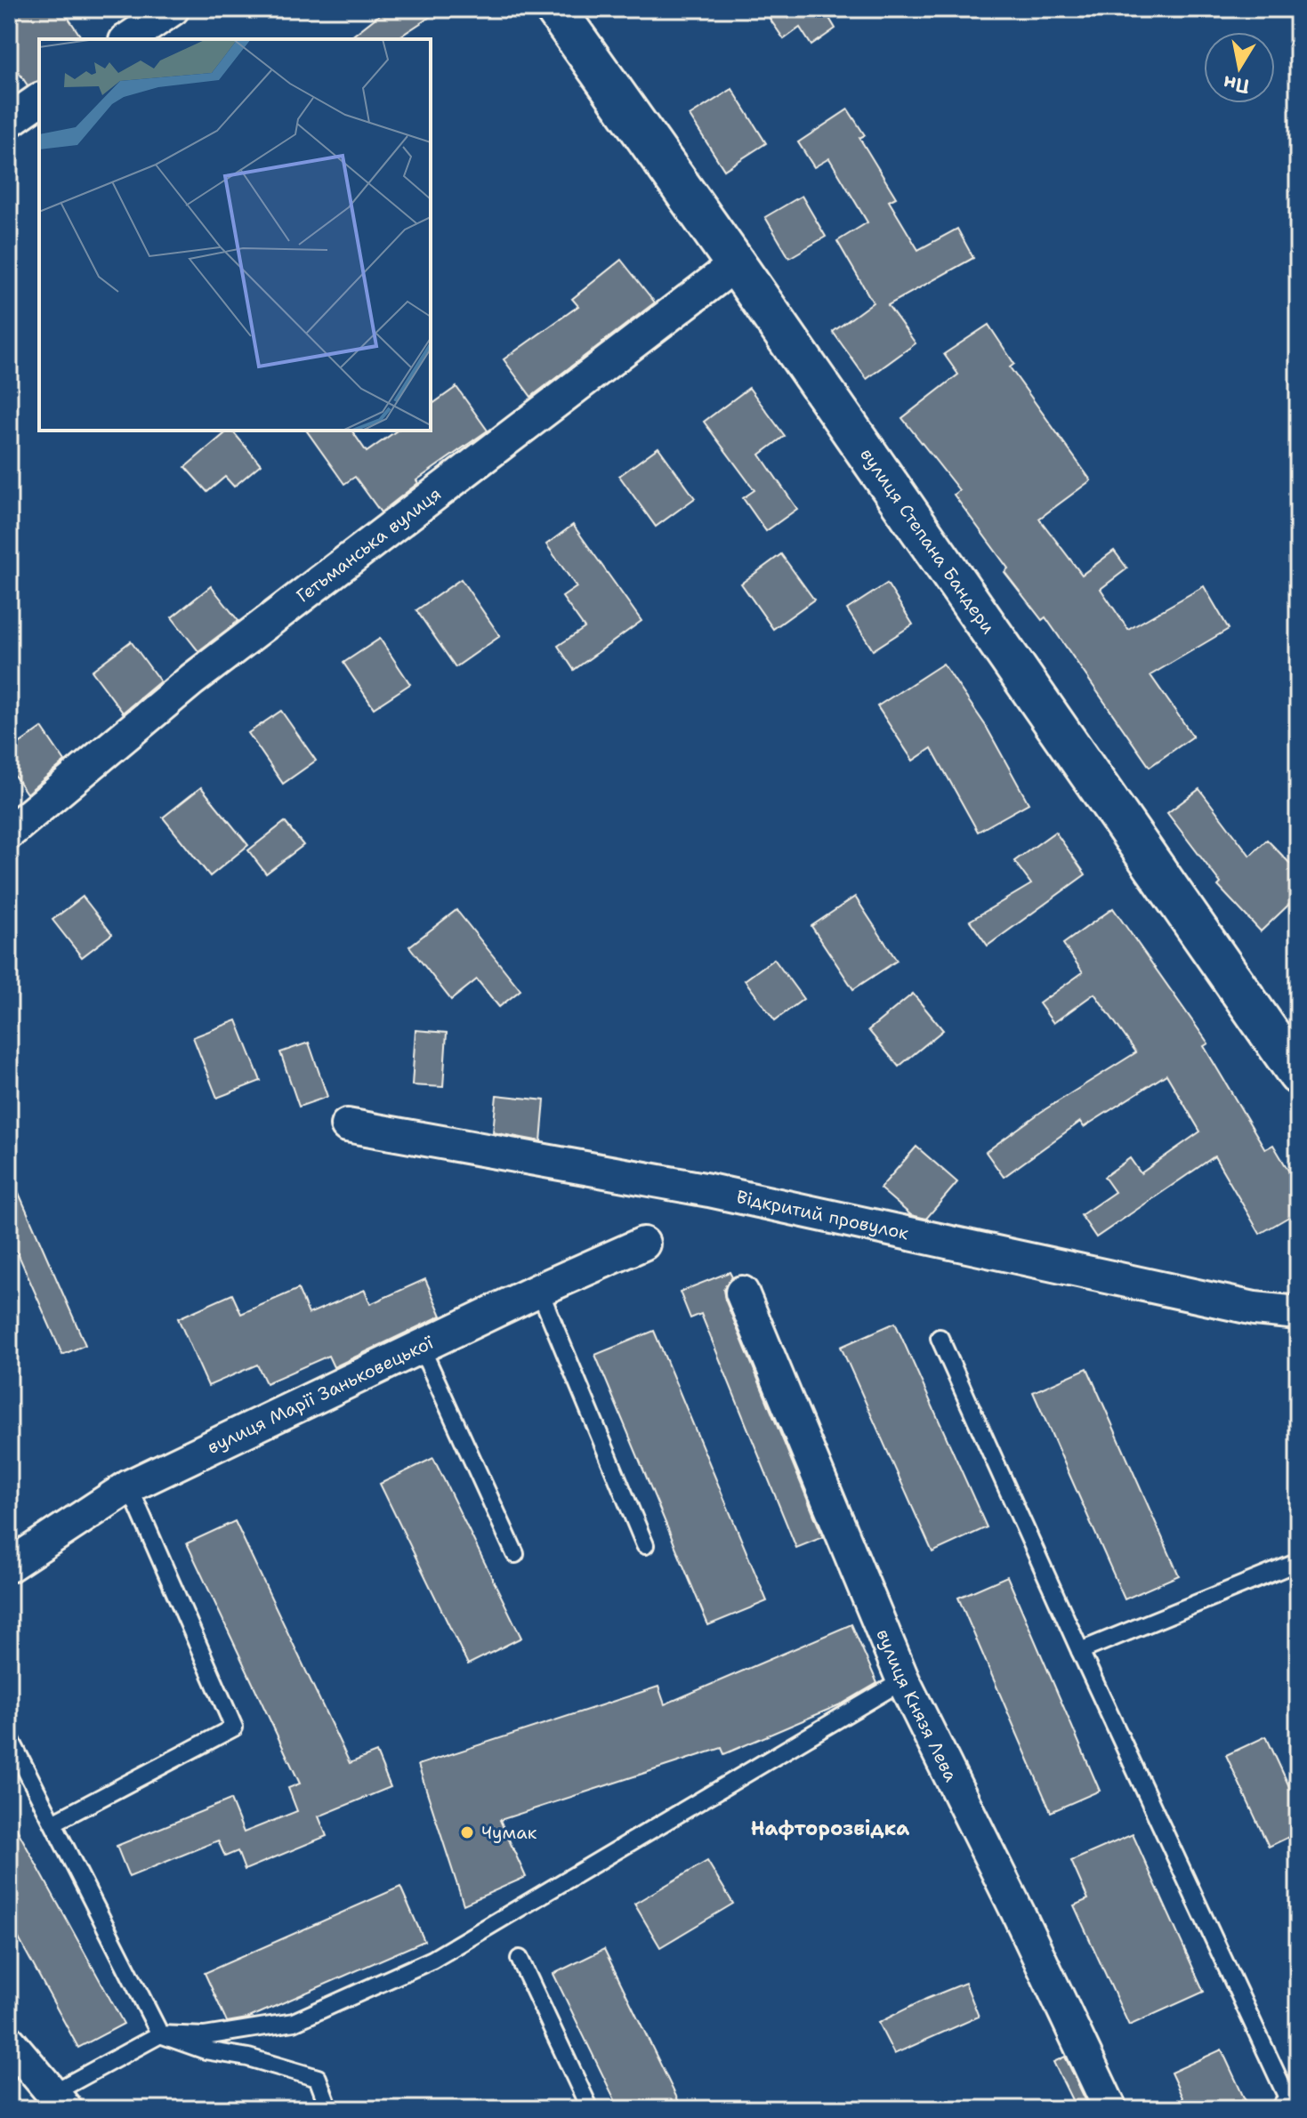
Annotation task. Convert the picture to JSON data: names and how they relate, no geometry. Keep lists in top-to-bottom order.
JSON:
{
  "streets": {
    "street": [
      "вулиця Степана Бандери",
      "Гетьманська вулиця",
      "Відкритий провулок",
      "вулиця Марії Заньковецької",
      "вулиця Князя Лева"
    ]
  },
  "crossings": [
    ["вулиця Степана Бандери", "Гетьманська вулиця"]
  ],
  "districts": ["Нафторозвідка"],
  "places": ["Чумак"],
  "north": "bottom"
}
